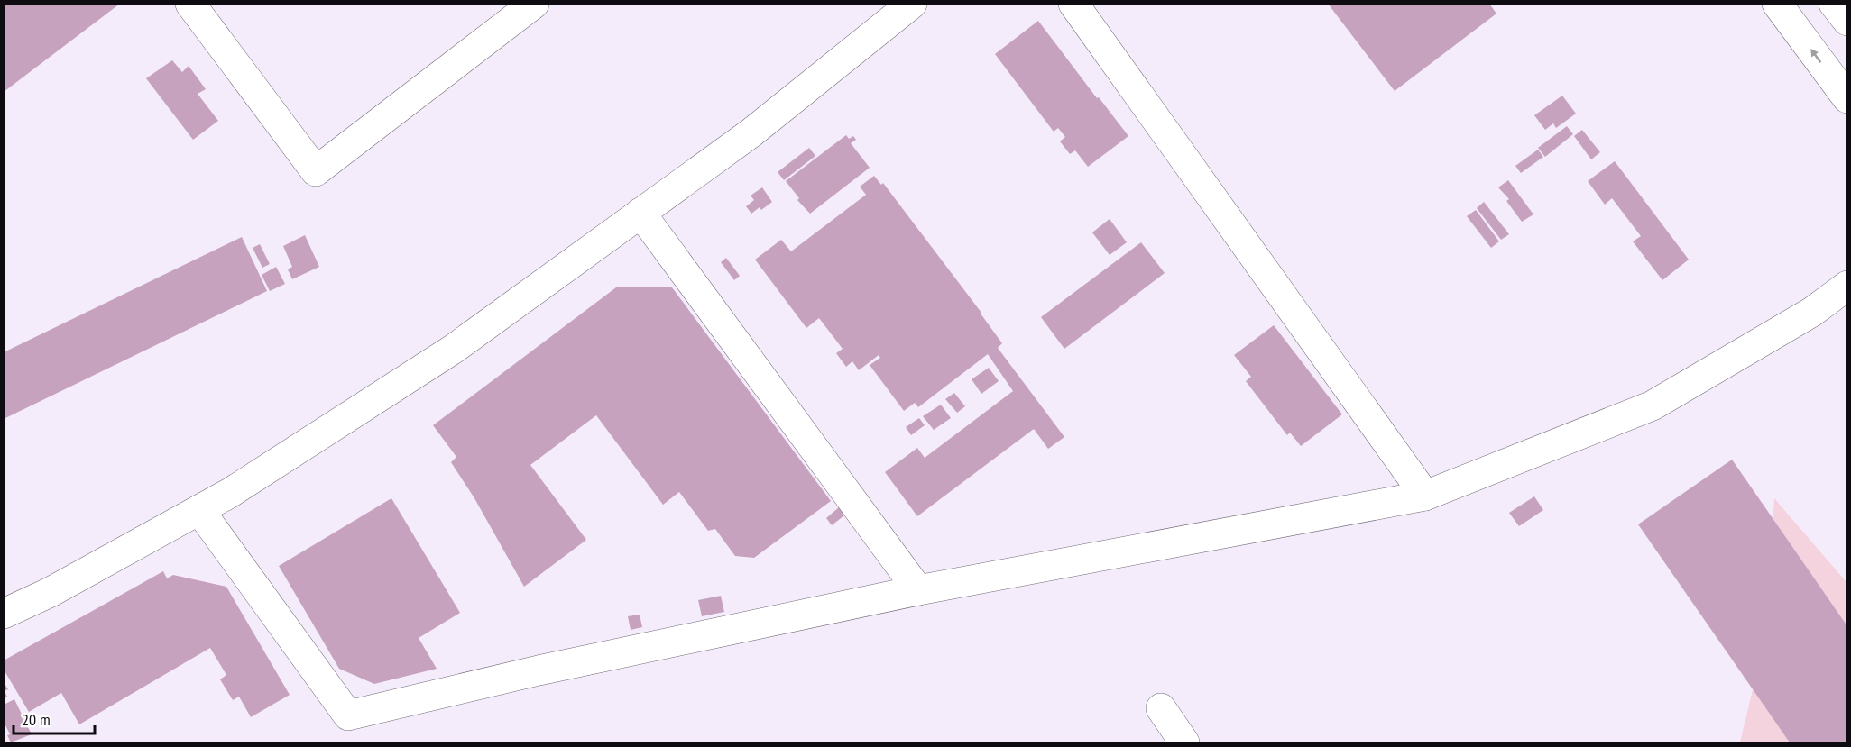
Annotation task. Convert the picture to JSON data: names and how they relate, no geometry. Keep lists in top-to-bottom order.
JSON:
{
  "scale_bar": "20 m"
}
